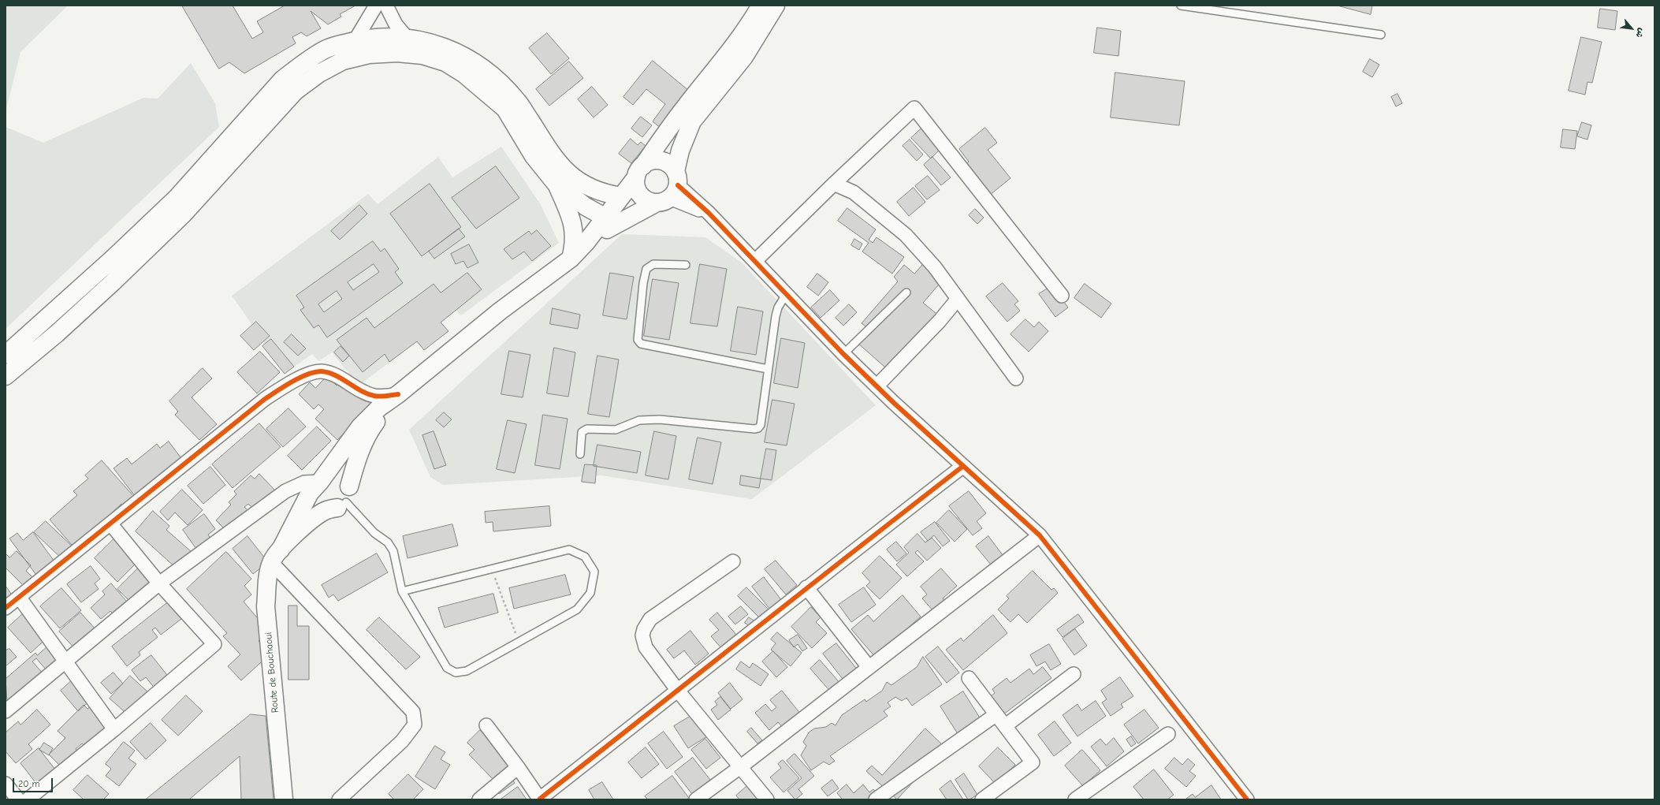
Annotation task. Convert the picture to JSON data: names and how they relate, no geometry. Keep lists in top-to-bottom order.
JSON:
{
  "streets": {
    "main road": ["Route de Bouchaoui"]
  },
  "scale_bar": "20 m",
  "north": "bottom right"
}
